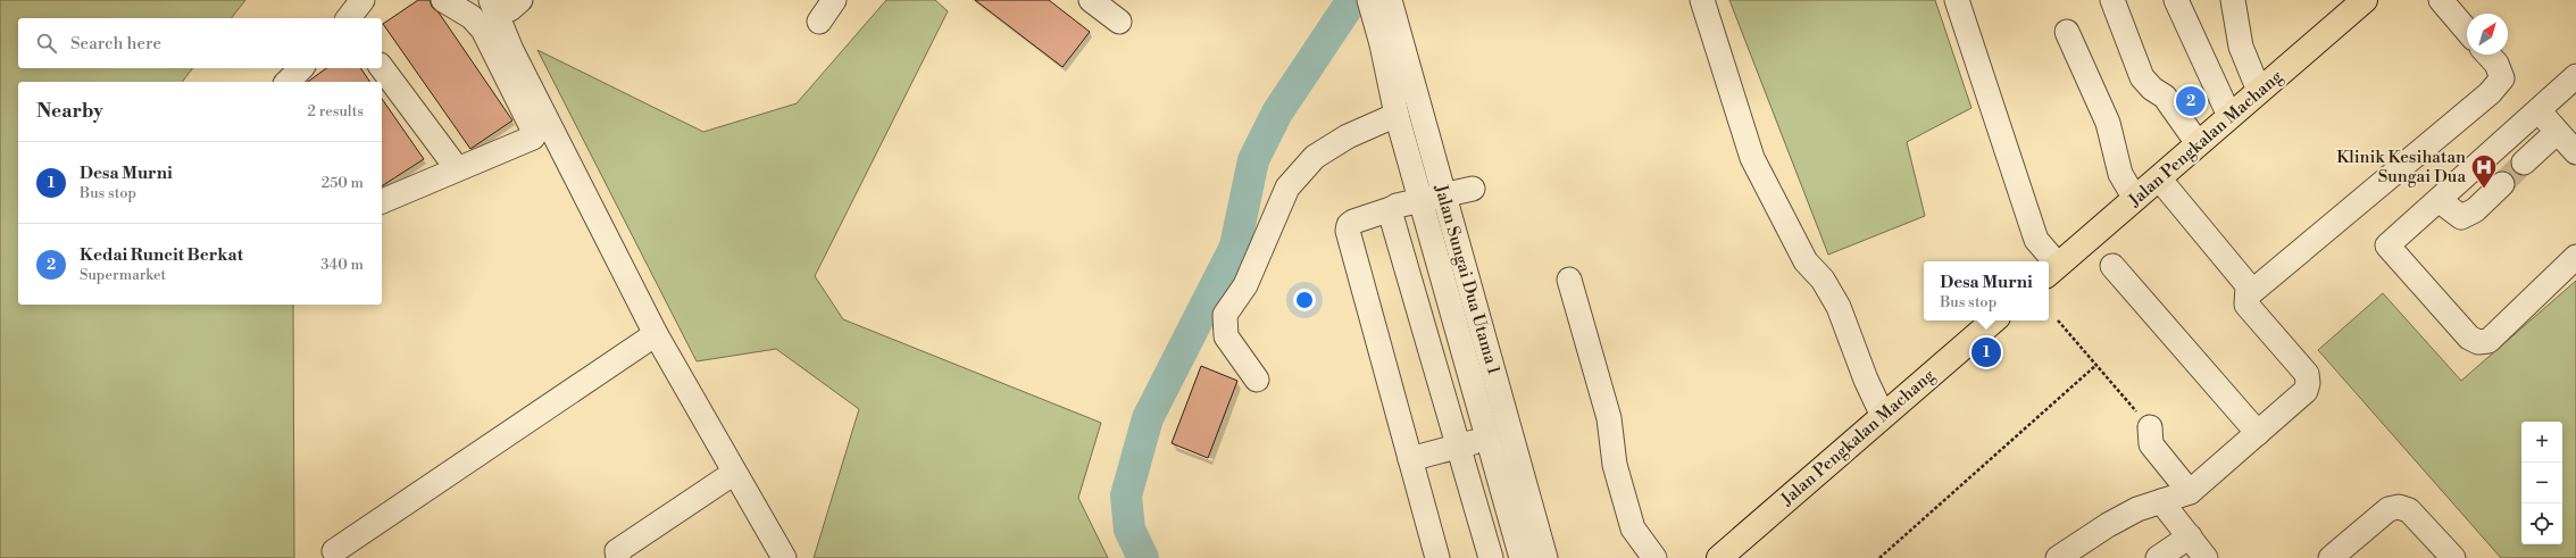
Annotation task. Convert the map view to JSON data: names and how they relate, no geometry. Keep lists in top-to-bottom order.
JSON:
{
  "streets": {
    "main road": ["Jalan Pengkalan Machang"],
    "street": ["Jalan Sungai Dua Utama 1"]
  },
  "places": {
    "hospital": ["Klinik Kesihatan Sungai Dua"]
  },
  "north": "top right",
  "page": {
    "search": "Search here",
    "heading": ["Nearby", "2 results"],
    "pins": ["2", "1"],
    "list": [
      {
        "mark": "1",
        "name": "Desa Murni",
        "note": "Bus stop",
        "value": "250 m"
      },
      {
        "mark": "2",
        "name": "Kedai Runcit Berkat",
        "note": "Supermarket",
        "value": "340 m"
      }
    ],
    "popup": ["Desa Murni", "Bus stop"],
    "map_buttons": ["+", "−"]
  }
}
